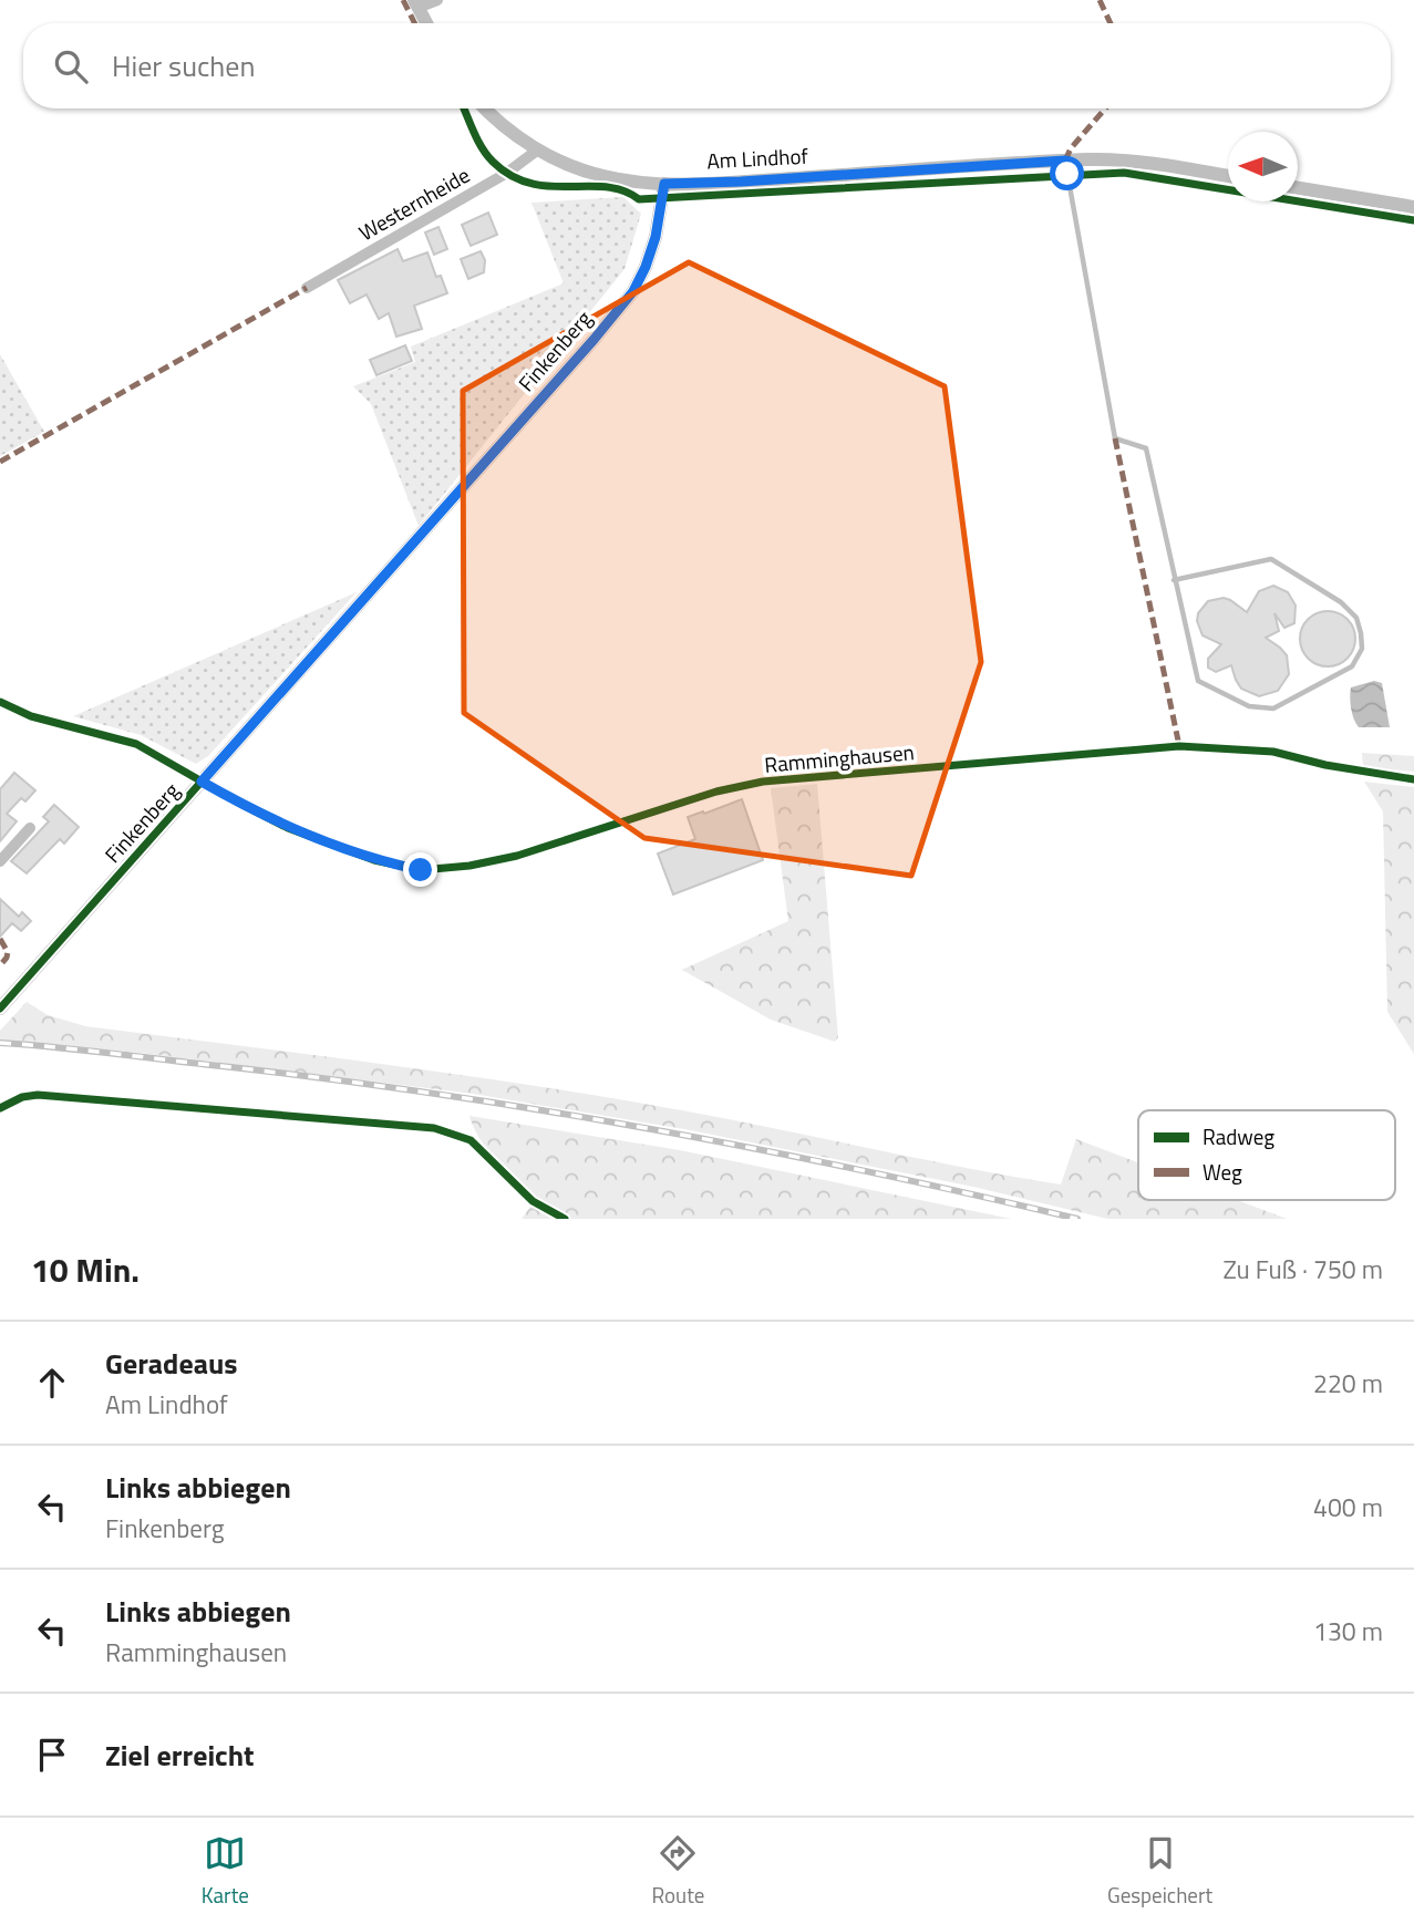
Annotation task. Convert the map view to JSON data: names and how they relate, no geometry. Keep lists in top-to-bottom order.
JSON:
{
  "streets": {
    "street": [
      "Am Lindhof",
      "Westernheide",
      "Finkenberg",
      "Ramminghausen"
    ]
  },
  "crossings": [
    ["Am Lindhof", "Westernheide"],
    ["Am Lindhof", "Finkenberg"],
    ["Finkenberg", "Ramminghausen"]
  ],
  "legend": ["Radweg", "Weg"],
  "north": "left",
  "page": {
    "search": "Hier suchen",
    "heading": ["10 Min.", "Zu Fuß · 750 m"],
    "list": [
      ["Geradeaus", "Am Lindhof", "220 m"],
      ["Links abbiegen", "Finkenberg", "400 m"],
      ["Links abbiegen", "Ramminghausen", "130 m"],
      "Ziel erreicht"
    ],
    "nav": ["Karte", "Route", "Gespeichert"]
  }
}
